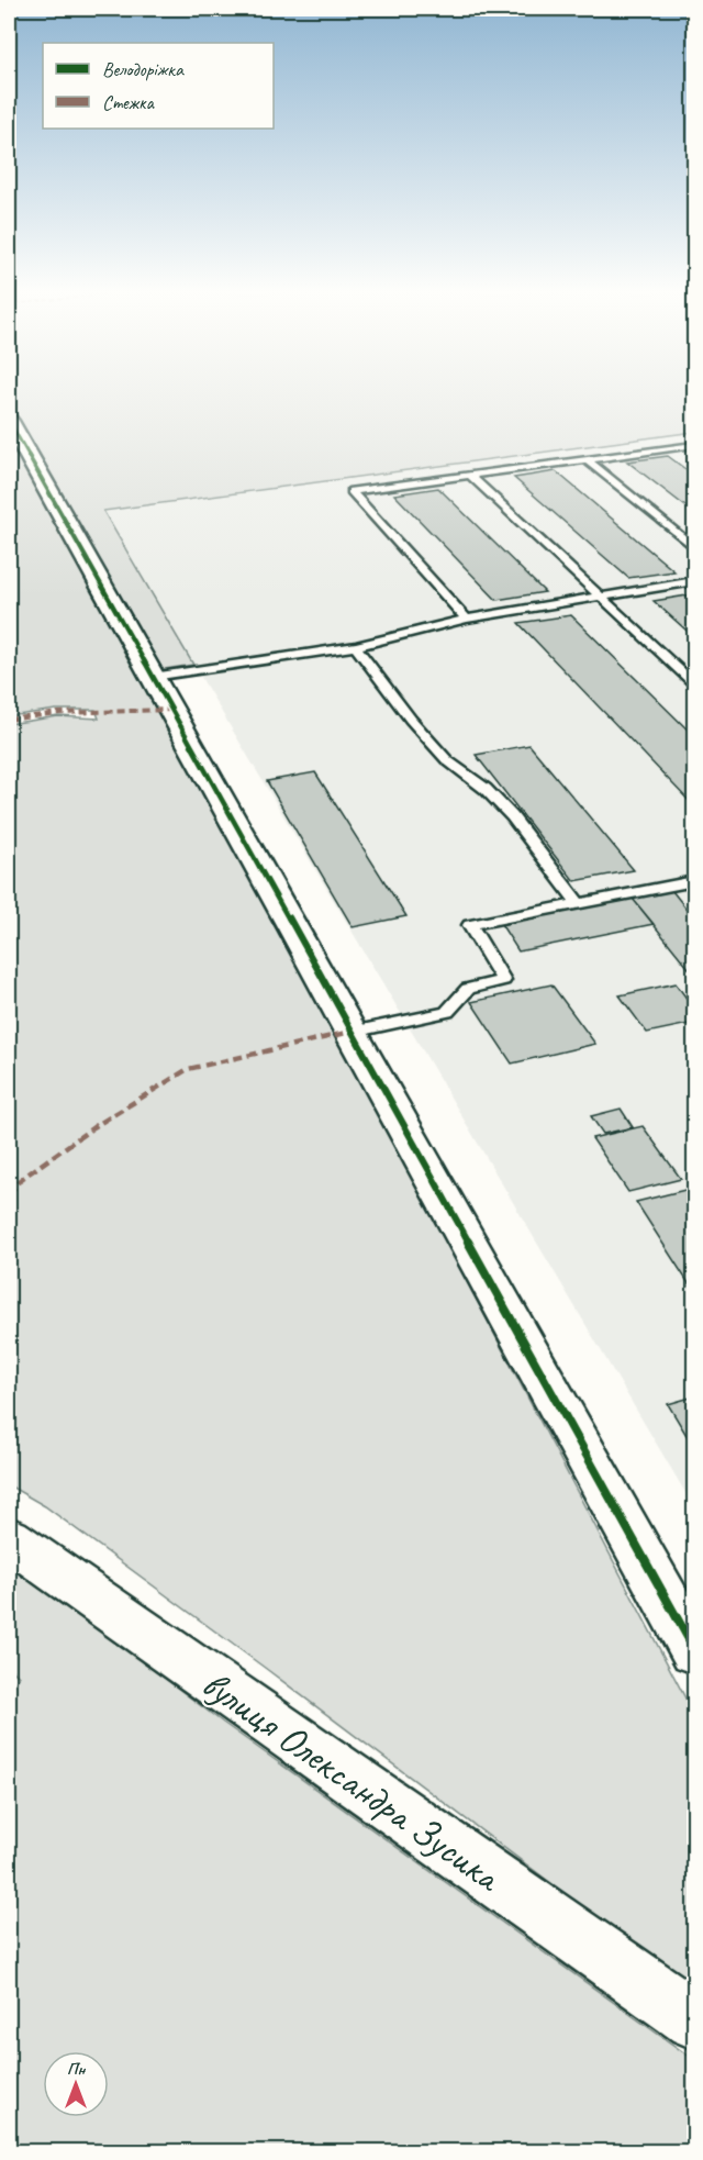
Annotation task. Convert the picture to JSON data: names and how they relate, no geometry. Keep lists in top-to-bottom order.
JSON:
{
  "streets": {
    "street": ["вулиця Олександра Зусика"]
  },
  "legend": ["Велодоріжка", "Стежка"],
  "north": "top"
}
